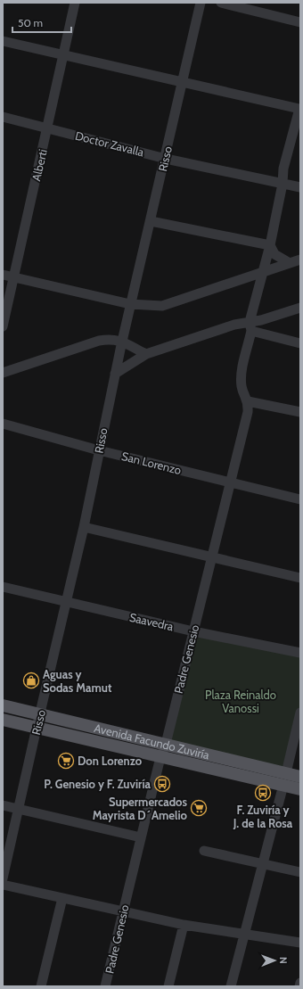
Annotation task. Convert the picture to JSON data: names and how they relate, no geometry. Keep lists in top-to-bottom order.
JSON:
{
  "streets": {
    "main road": ["Avenida Facundo Zuviría"],
    "street": [
      "Doctor Zavalla",
      "Risso",
      "Alberti",
      "San Lorenzo",
      "Saavedra",
      "Padre Genesio"
    ]
  },
  "crossings": [
    ["Doctor Zavalla", "Risso"],
    ["Doctor Zavalla", "Alberti"],
    ["Doctor Zavalla", "Padre Genesio"],
    ["Risso", "San Lorenzo"],
    ["Risso", "Saavedra"],
    ["Risso", "Avenida Facundo Zuviría"],
    ["San Lorenzo", "Padre Genesio"],
    ["Saavedra", "Padre Genesio"],
    ["Padre Genesio", "Avenida Facundo Zuviría"]
  ],
  "parks": ["Plaza Reinaldo Vanossi"],
  "places": {
    "shop": ["Aguas y Sodas Mamut"],
    "supermarket": ["Don Lorenzo", "Supermercados Mayrista D´Amelio"],
    "bus stop": ["P. Genesio y F. Zuviría", "F. Zuviría y J. de la Rosa"]
  },
  "scale_bar": "50 m",
  "north": "right"
}
